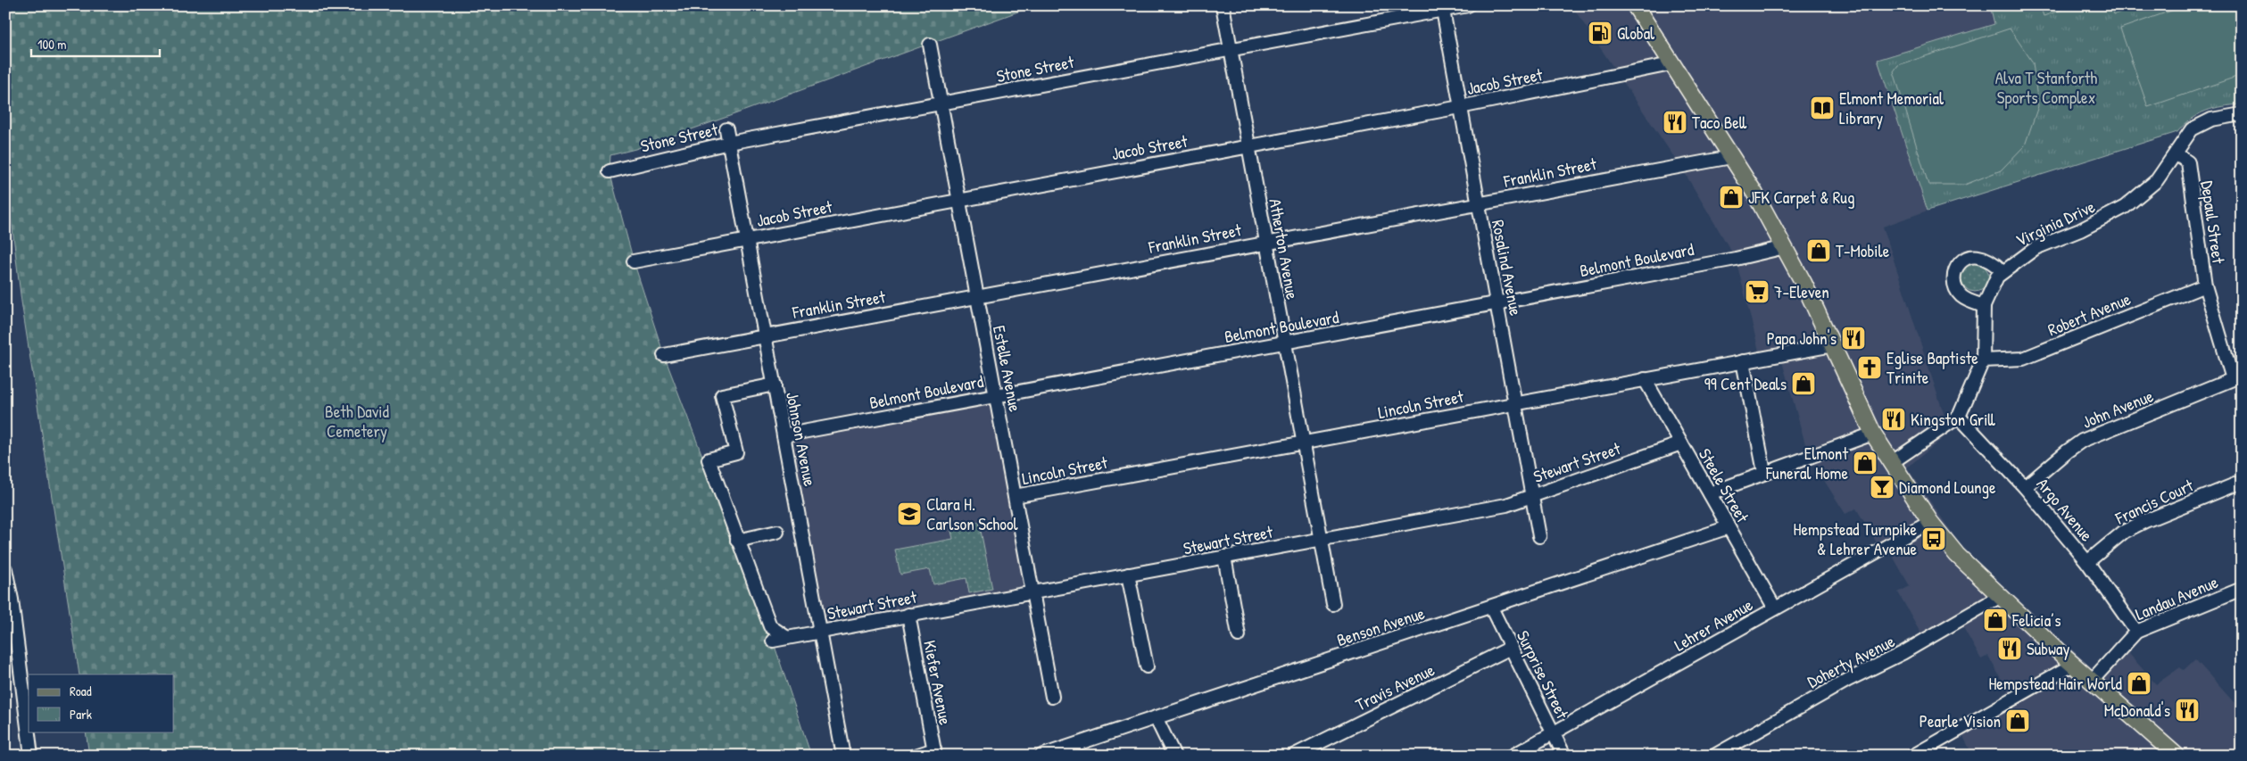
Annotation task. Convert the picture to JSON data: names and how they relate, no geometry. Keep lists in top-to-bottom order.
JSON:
{
  "streets": {
    "street": [
      "Stone Street",
      "Jacob Street",
      "Franklin Street",
      "Depaul Street",
      "Virginia Drive",
      "Atherton Avenue",
      "Belmont Boulevard",
      "Rosalind Avenue",
      "Robert Avenue",
      "Estelle Avenue",
      "Lincoln Street",
      "John Avenue",
      "Johnson Avenue",
      "Stewart Street",
      "Steele Street",
      "Francis Court",
      "Argo Avenue",
      "Landau Avenue",
      "Lehrer Avenue",
      "Benson Avenue",
      "Doherty Avenue",
      "Surprise Street",
      "Kiefer Avenue",
      "Travis Avenue"
    ]
  },
  "crossings": [
    ["Stone Street", "Atherton Avenue"],
    ["Stone Street", "Rosalind Avenue"],
    ["Stone Street", "Estelle Avenue"],
    ["Stone Street", "Johnson Avenue"],
    ["Jacob Street", "Atherton Avenue"],
    ["Jacob Street", "Rosalind Avenue"],
    ["Jacob Street", "Estelle Avenue"],
    ["Jacob Street", "Johnson Avenue"],
    ["Franklin Street", "Atherton Avenue"],
    ["Franklin Street", "Rosalind Avenue"],
    ["Franklin Street", "Estelle Avenue"],
    ["Franklin Street", "Johnson Avenue"],
    ["Depaul Street", "Virginia Drive"],
    ["Depaul Street", "Robert Avenue"],
    ["Depaul Street", "John Avenue"],
    ["Virginia Drive", "Robert Avenue"],
    ["Virginia Drive", "Argo Avenue"],
    ["Atherton Avenue", "Belmont Boulevard"],
    ["Atherton Avenue", "Lincoln Street"],
    ["Atherton Avenue", "Stewart Street"],
    ["Belmont Boulevard", "Rosalind Avenue"],
    ["Belmont Boulevard", "Estelle Avenue"],
    ["Belmont Boulevard", "Johnson Avenue"],
    ["Rosalind Avenue", "Lincoln Street"],
    ["Rosalind Avenue", "Stewart Street"],
    ["Estelle Avenue", "Lincoln Street"],
    ["Estelle Avenue", "Stewart Street"],
    ["Lincoln Street", "Steele Street"],
    ["John Avenue", "Argo Avenue"],
    ["Johnson Avenue", "Stewart Street"],
    ["Stewart Street", "Steele Street"],
    ["Stewart Street", "Kiefer Avenue"],
    ["Steele Street", "Lehrer Avenue"],
    ["Steele Street", "Benson Avenue"],
    ["Francis Court", "Argo Avenue"],
    ["Argo Avenue", "Landau Avenue"],
    ["Lehrer Avenue", "Surprise Street"],
    ["Benson Avenue", "Surprise Street"],
    ["Surprise Street", "Travis Avenue"]
  ],
  "parks": ["Alva T Stanforth Sports Complex", "Beth David Cemetery"],
  "places": {
    "fuel station": ["Global"],
    "library": ["Elmont Memorial Library"],
    "restaurant": [
      "Taco Bell",
      "Papa John's",
      "Kingston Grill",
      "Subway",
      "McDonald's"
    ],
    "shop": [
      "JFK Carpet & Rug",
      "T-Mobile",
      "99 Cent Deals",
      "Elmont Funeral Home",
      "Felicia’s",
      "Hempstead Hair World",
      "Pearle Vision"
    ],
    "supermarket": ["7-Eleven"],
    "church": ["Eglise Baptiste Trinite"],
    "bar": ["Diamond Lounge"],
    "school or university": ["Clara H. Carlson School"],
    "bus stop": ["Hempstead Turnpike & Lehrer Avenue"]
  },
  "legend": ["Road", "Park"],
  "scale_bar": "100 m"
}
